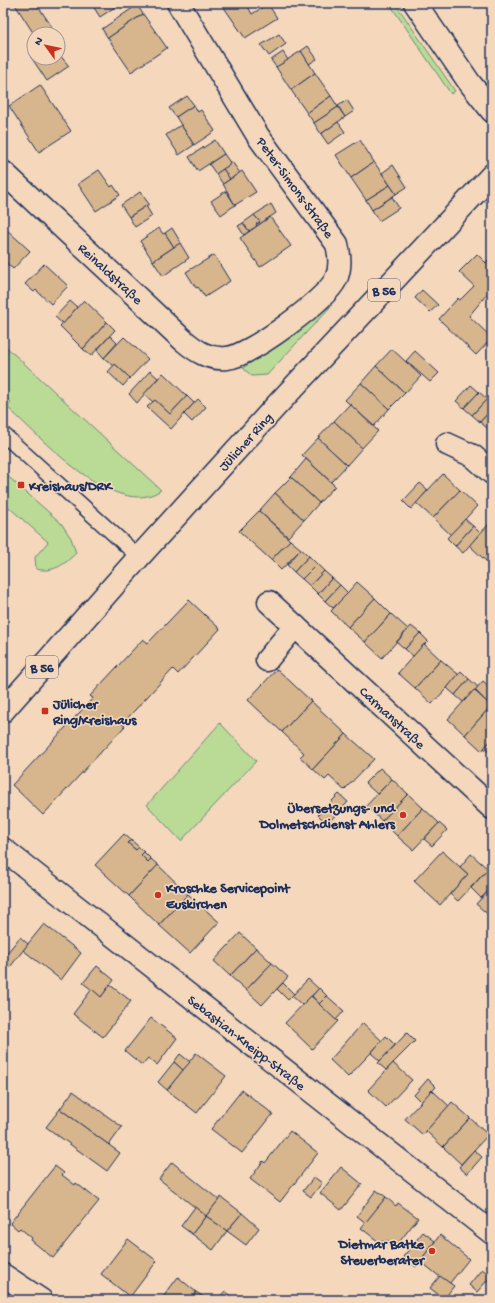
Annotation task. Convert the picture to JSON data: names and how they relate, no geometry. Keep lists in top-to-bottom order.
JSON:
{
  "streets": {
    "street": [
      "Peter-Simons-Straße",
      "Reinaldstraße",
      "B 56",
      "Jülicher Ring",
      "Carmanstraße",
      "Sebastian-Kneipp-Straße"
    ]
  },
  "crossings": [
    ["Peter-Simons-Straße", "Reinaldstraße"]
  ],
  "places": {
    "transit": ["Kreishaus/DRK", "Jülicher Ring/Kreishaus"],
    "other": ["Übersetzungs- und Dolmetschdienst Ahlers", "Kroschke Servicepoint Euskirchen", "Dietmar Batke Steuerberater"]
  },
  "north": "top left"
}
